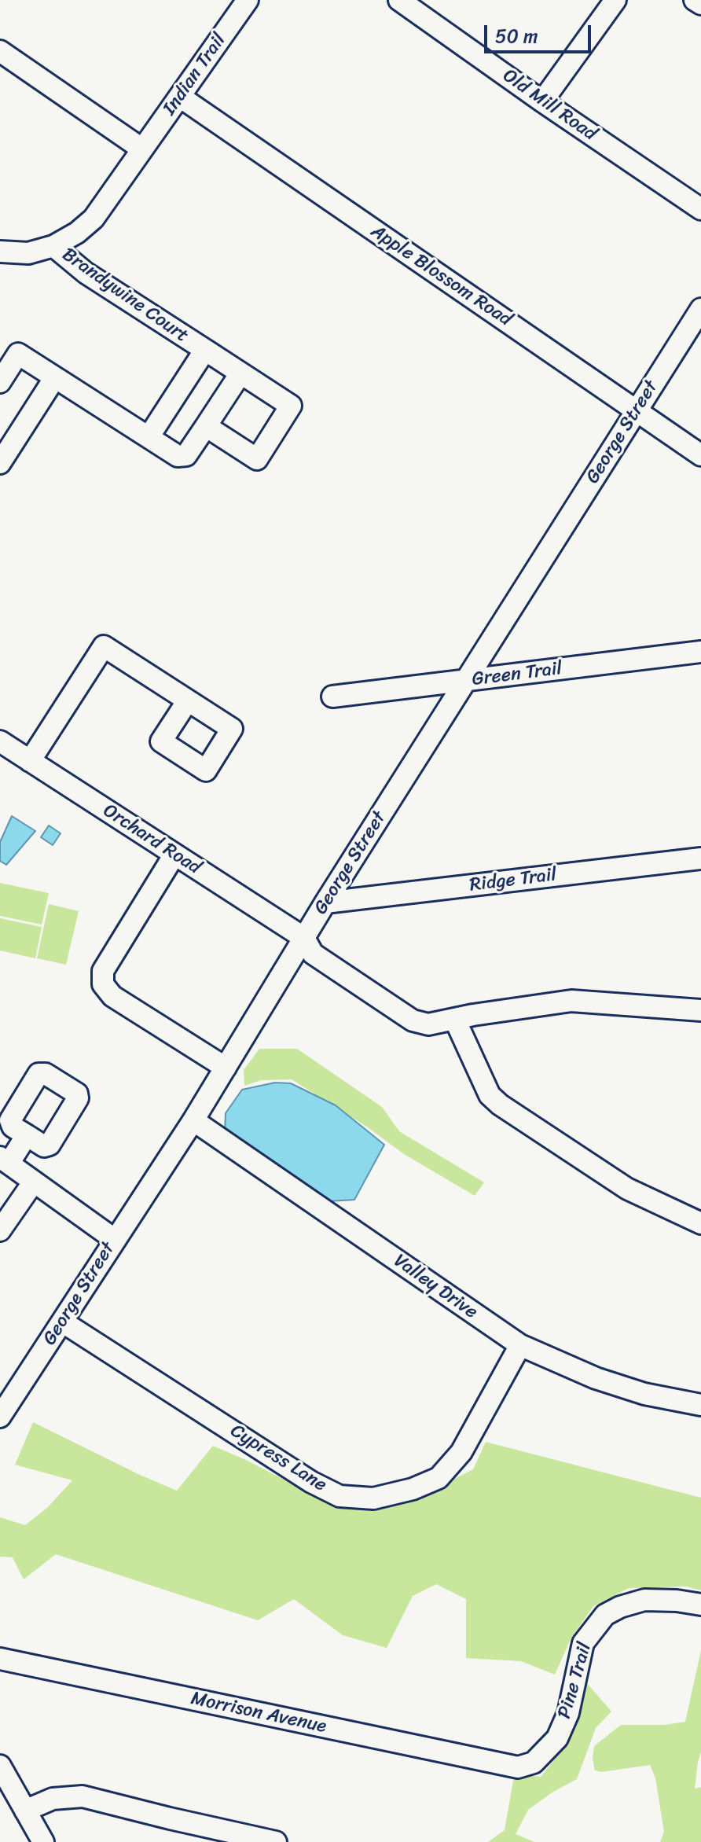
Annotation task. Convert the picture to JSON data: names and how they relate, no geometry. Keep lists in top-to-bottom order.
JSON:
{
  "streets": {
    "street": [
      "Indian Trail",
      "Old Mill Road",
      "Apple Blossom Road",
      "Brandywine Court",
      "George Street",
      "Green Trail",
      "Orchard Road",
      "Ridge Trail",
      "Valley Drive",
      "Cypress Lane",
      "Pine Trail",
      "Morrison Avenue"
    ]
  },
  "crossings": [
    ["Indian Trail", "Apple Blossom Road"],
    ["Indian Trail", "Brandywine Court"],
    ["Apple Blossom Road", "George Street"],
    ["George Street", "Green Trail"],
    ["George Street", "Orchard Road"],
    ["George Street", "Ridge Trail"],
    ["George Street", "Valley Drive"],
    ["George Street", "Cypress Lane"],
    ["Valley Drive", "Cypress Lane"],
    ["Pine Trail", "Morrison Avenue"]
  ],
  "scale_bar": "50 m"
}
